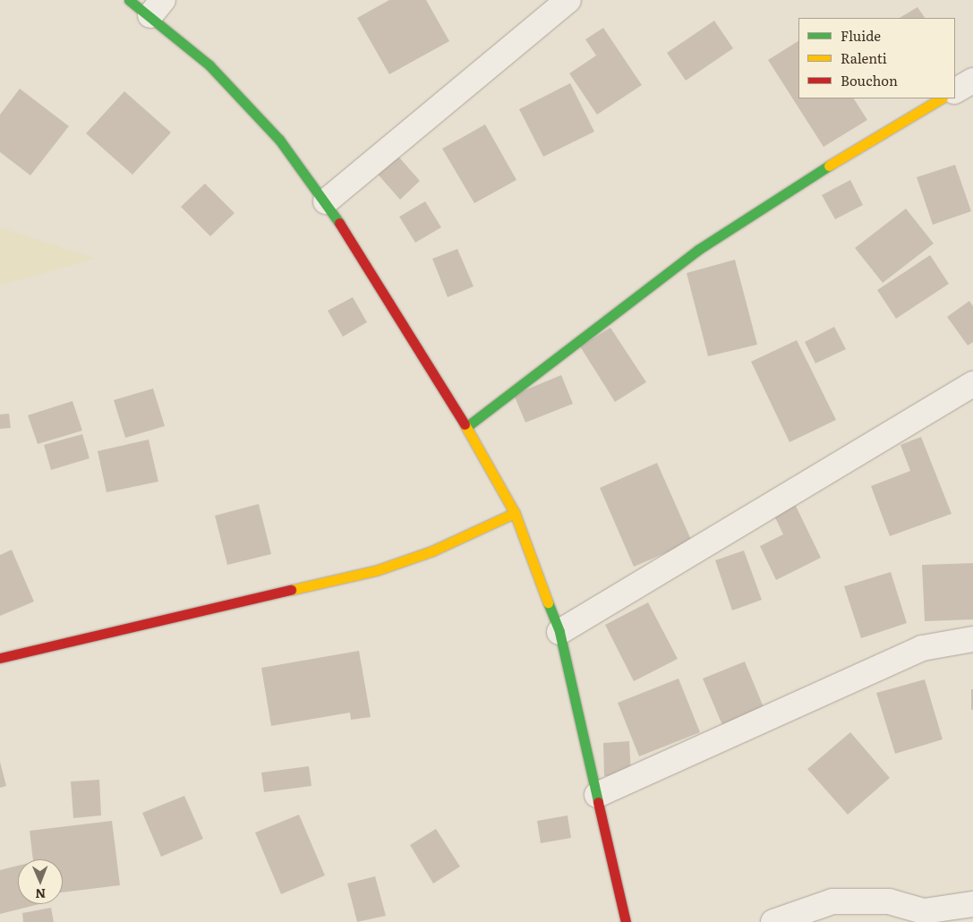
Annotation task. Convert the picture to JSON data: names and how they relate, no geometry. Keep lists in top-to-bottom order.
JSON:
{
  "legend": ["Fluide", "Ralenti", "Bouchon"],
  "north": "bottom"
}
